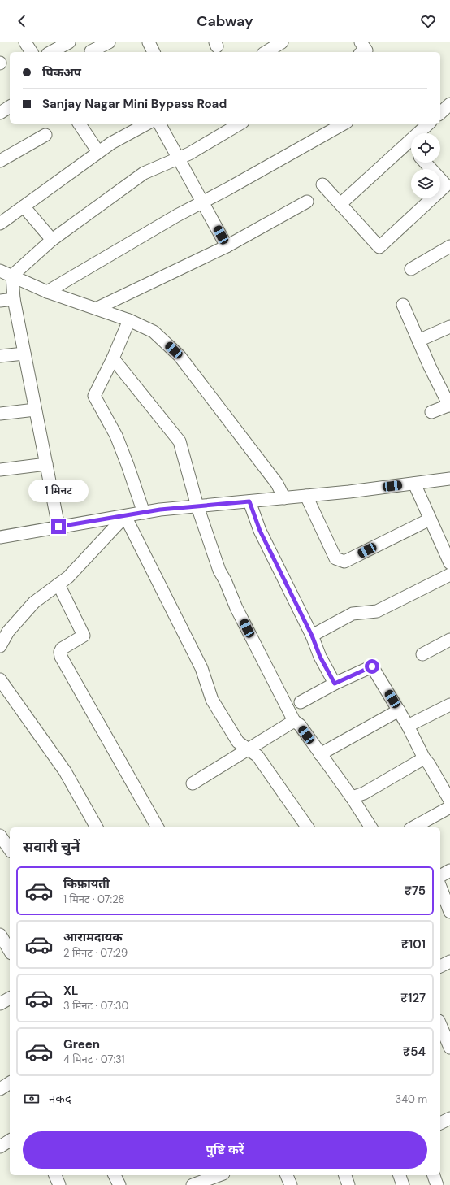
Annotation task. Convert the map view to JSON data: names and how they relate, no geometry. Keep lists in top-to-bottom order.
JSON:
{
  "page": {
    "header": "Cabway",
    "banner": ["पिकअप", "Sanjay Nagar Mini Bypass Road"],
    "bubble": "1 मिनट",
    "heading": "सवारी चुनें",
    "list": [
      {
        "name": "किफ़ायती",
        "note": "1 मिनट · 07:28",
        "value": "₹75"
      },
      {
        "name": "आरामदायक",
        "note": "2 मिनट · 07:29",
        "value": "₹101"
      },
      {
        "name": "XL",
        "note": "3 मिनट · 07:30",
        "value": "₹127"
      },
      {
        "name": "Green",
        "note": "4 मिनट · 07:31",
        "value": "₹54"
      }
    ],
    "pay": ["नकद", "340 m"],
    "buttons": "पुष्टि करें"
  }
}
